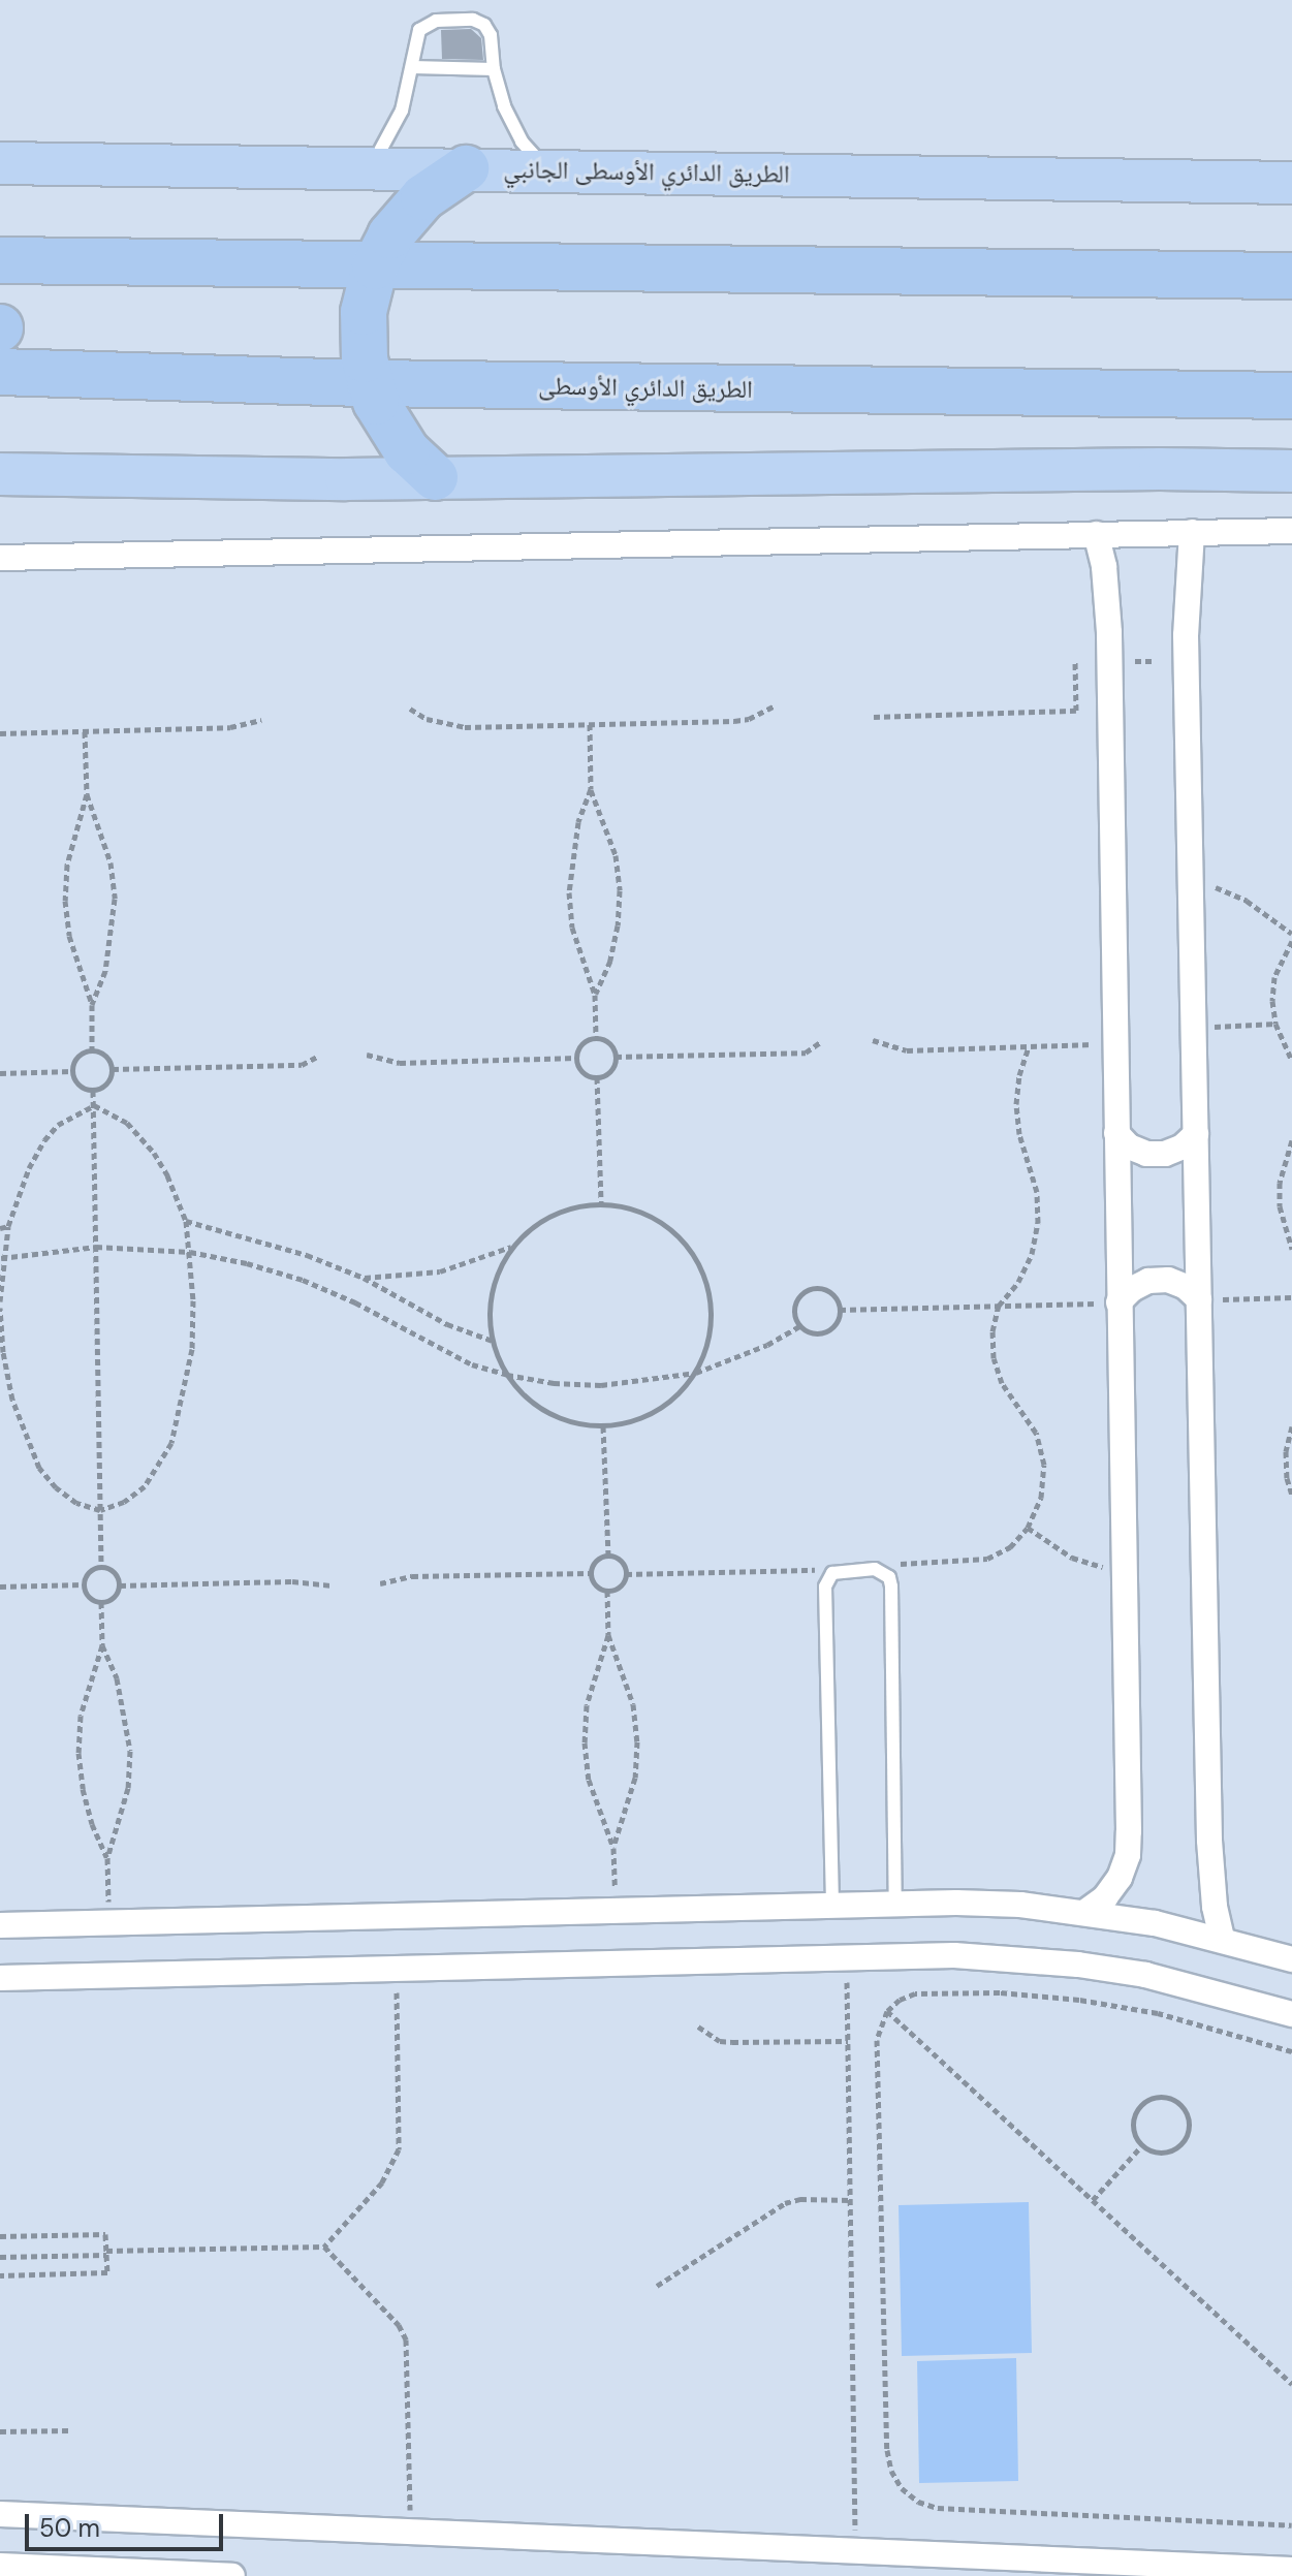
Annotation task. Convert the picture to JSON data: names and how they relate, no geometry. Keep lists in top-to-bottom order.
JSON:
{
  "streets": {
    "highway": ["الطريق الدائري الأوسطى الجانبي", "الطريق الدائري الأوسطى"]
  },
  "scale_bar": "50 m"
}
